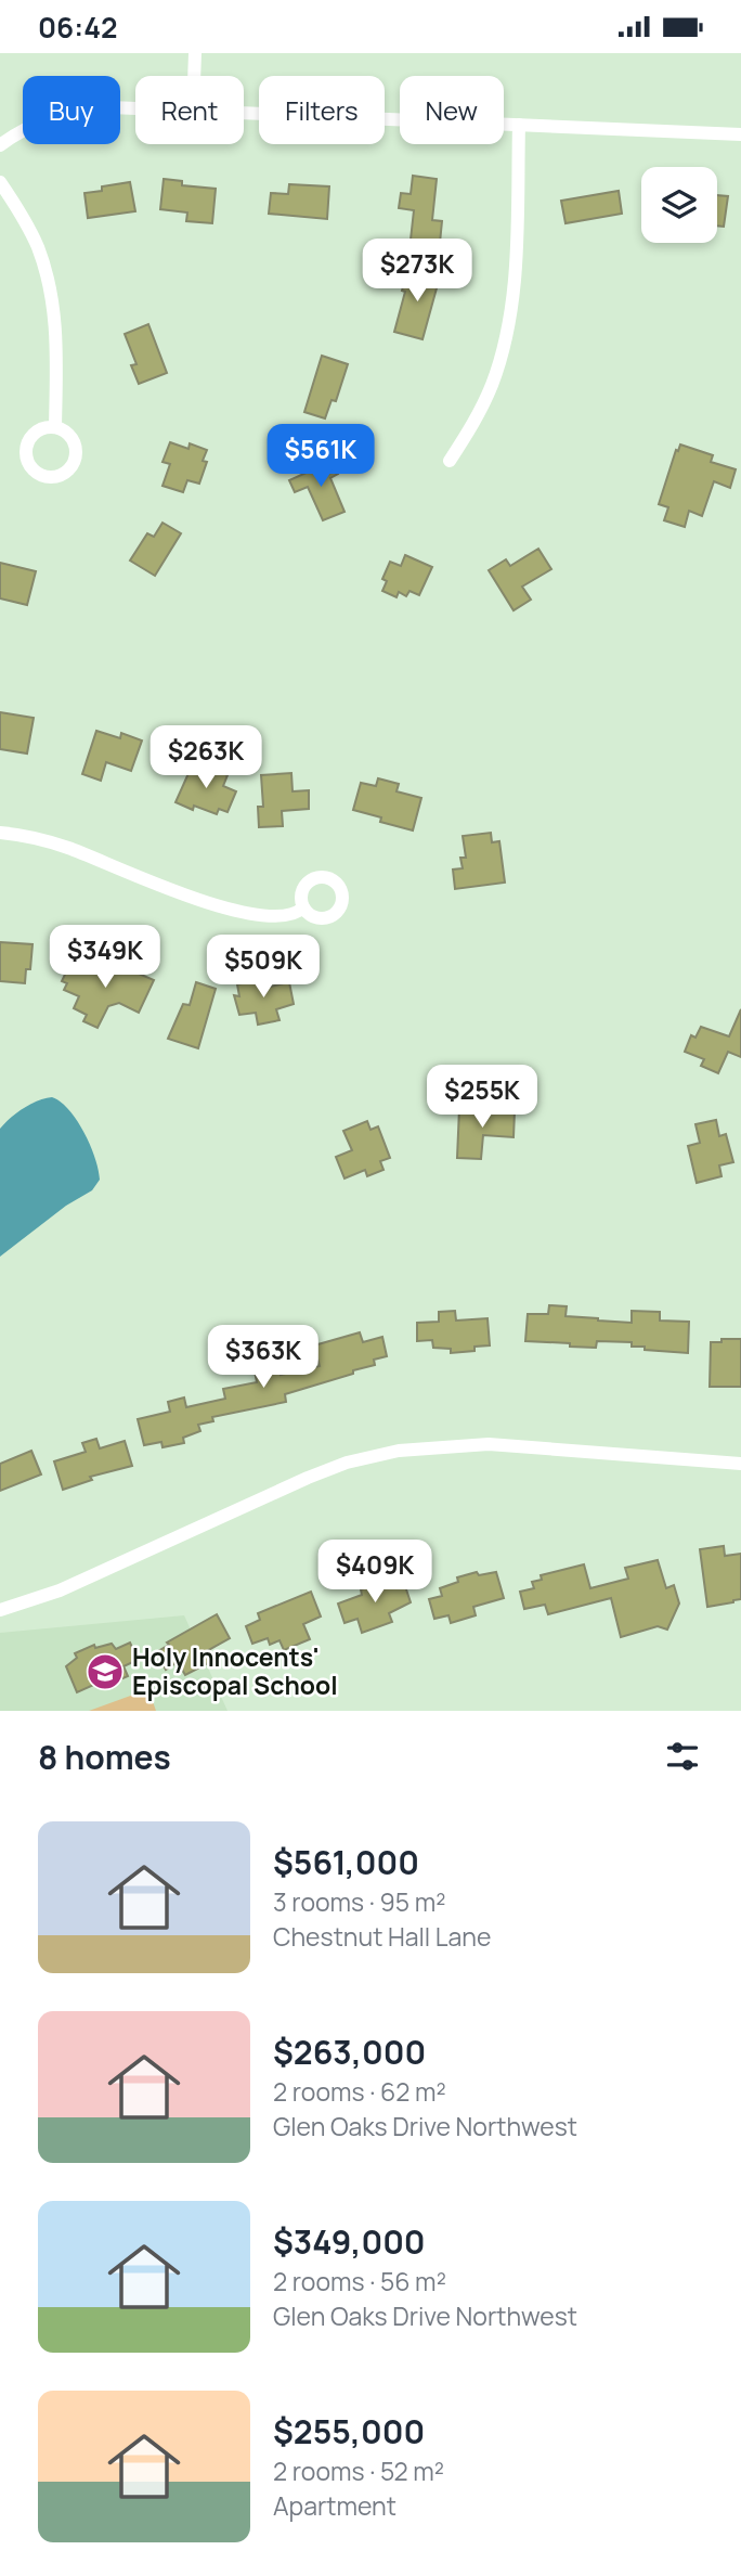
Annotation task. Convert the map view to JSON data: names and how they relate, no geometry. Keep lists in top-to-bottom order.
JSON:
{
  "places": {
    "school or university": ["Holy Innocents' Episcopal School"]
  },
  "page": {
    "status": "06:42",
    "chip": [
      "Buy",
      "Rent",
      "Filters",
      "New"
    ],
    "price": [
      "$273K",
      "$561K",
      "$263K",
      "$349K",
      "$509K",
      "$255K",
      "$363K",
      "$409K"
    ],
    "heading": "8 homes",
    "list": [
      {
        "name": "$561,000",
        "note": "3 rooms · 95 m² · Chestnut Hall Lane"
      },
      {
        "name": "$263,000",
        "note": "2 rooms · 62 m² · Glen Oaks Drive Northwest"
      },
      {
        "name": "$349,000",
        "note": "2 rooms · 56 m² · Glen Oaks Drive Northwest"
      },
      {
        "name": "$255,000",
        "note": "2 rooms · 52 m² · Apartment"
      }
    ]
  }
}
